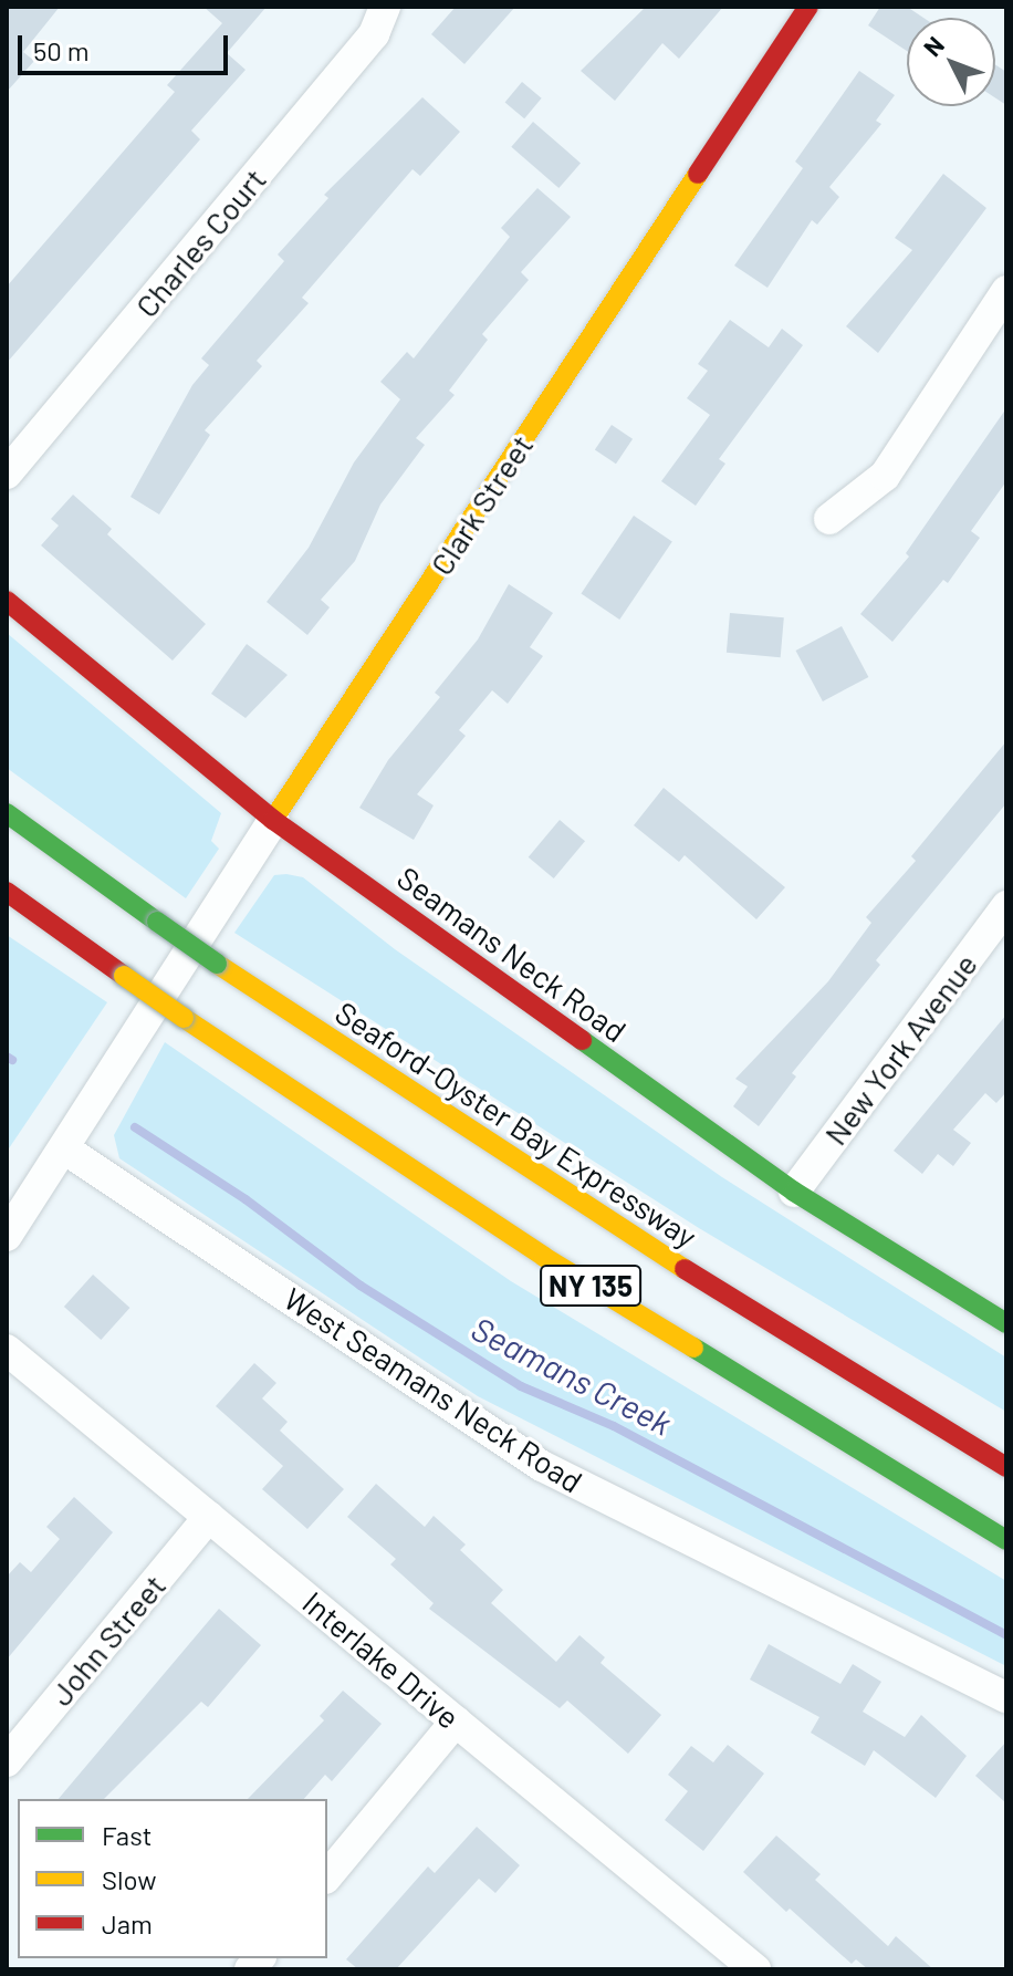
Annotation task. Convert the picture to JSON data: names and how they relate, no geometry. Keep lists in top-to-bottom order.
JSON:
{
  "streets": {
    "main road": [
      "Clark Street",
      "Seamans Neck Road",
      "Seaford-Oyster Bay Expressway",
      "NY 135"
    ],
    "street": [
      "Charles Court",
      "New York Avenue",
      "West Seamans Neck Road",
      "John Street",
      "Interlake Drive"
    ]
  },
  "crossings": [
    ["Clark Street", "Seamans Neck Road"],
    ["Clark Street", "NY 135"],
    ["Clark Street", "West Seamans Neck Road"],
    ["Seamans Neck Road", "New York Avenue"],
    ["John Street", "Interlake Drive"]
  ],
  "water": ["Seamans Creek"],
  "legend": ["Fast", "Slow", "Jam"],
  "scale_bar": "50 m",
  "north": "top left"
}
